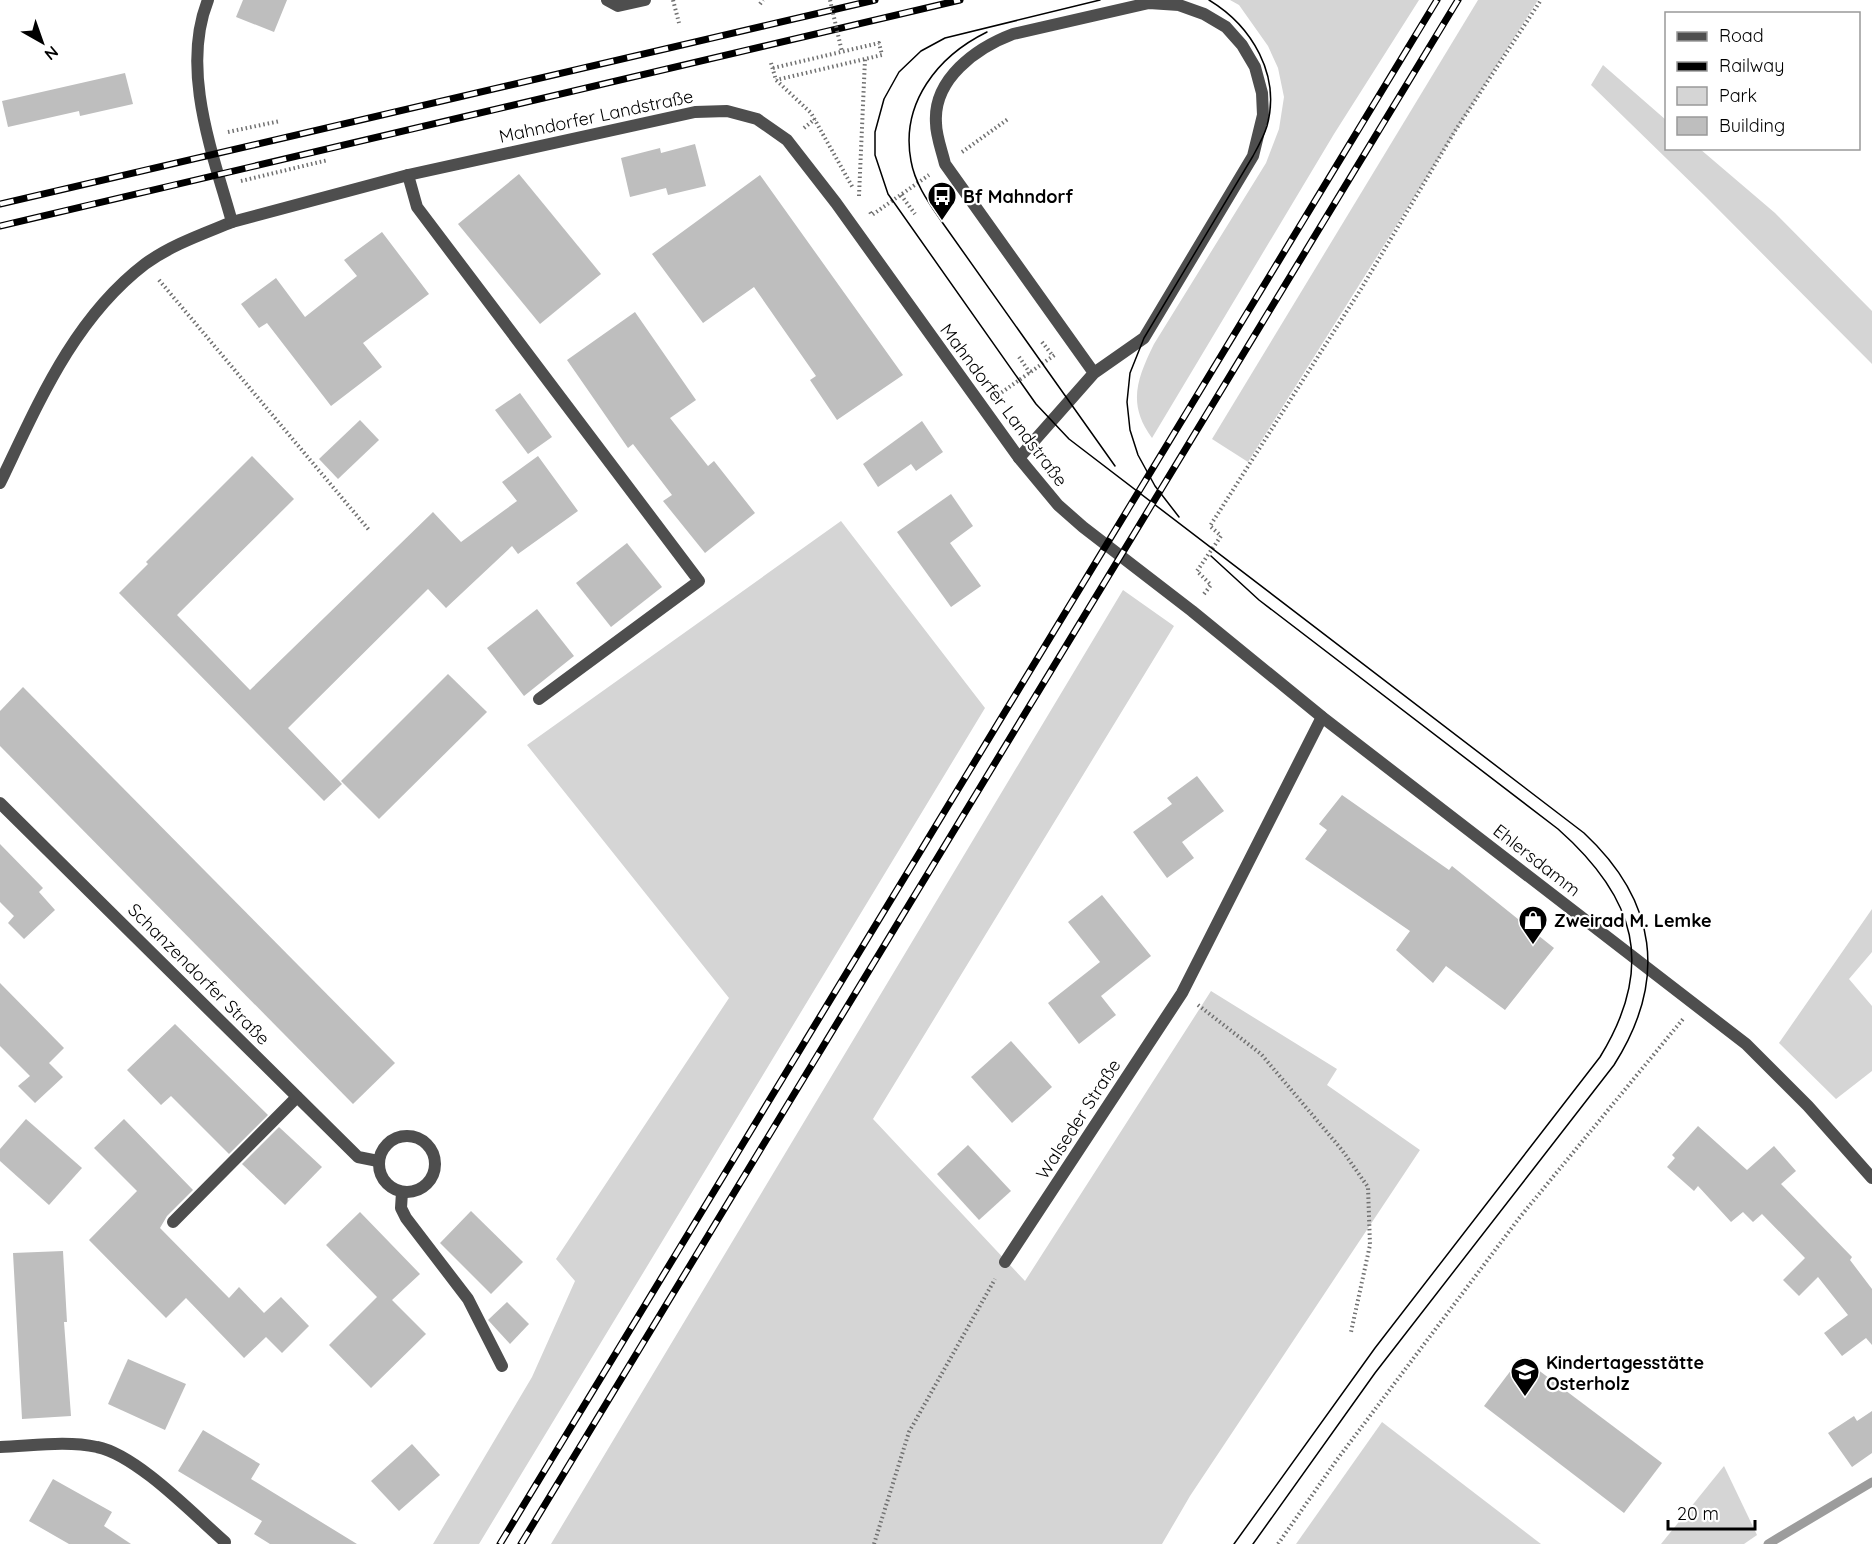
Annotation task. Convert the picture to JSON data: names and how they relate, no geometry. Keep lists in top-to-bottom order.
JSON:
{
  "streets": {
    "street": [
      "Mahndorfer Landstraße",
      "Ehlersdamm",
      "Schanzendorfer Straße",
      "Walseder Straße"
    ]
  },
  "crossings": [
    ["Mahndorfer Landstraße", "Ehlersdamm"],
    ["Ehlersdamm", "Walseder Straße"]
  ],
  "places": {
    "bus stop": ["Bf Mahndorf"],
    "shop": ["Zweirad M. Lemke"],
    "school or university": ["Kindertagesstätte Osterholz"]
  },
  "legend": [
    "Road",
    "Railway",
    "Park",
    "Building"
  ],
  "scale_bar": "20 m",
  "north": "bottom right"
}
